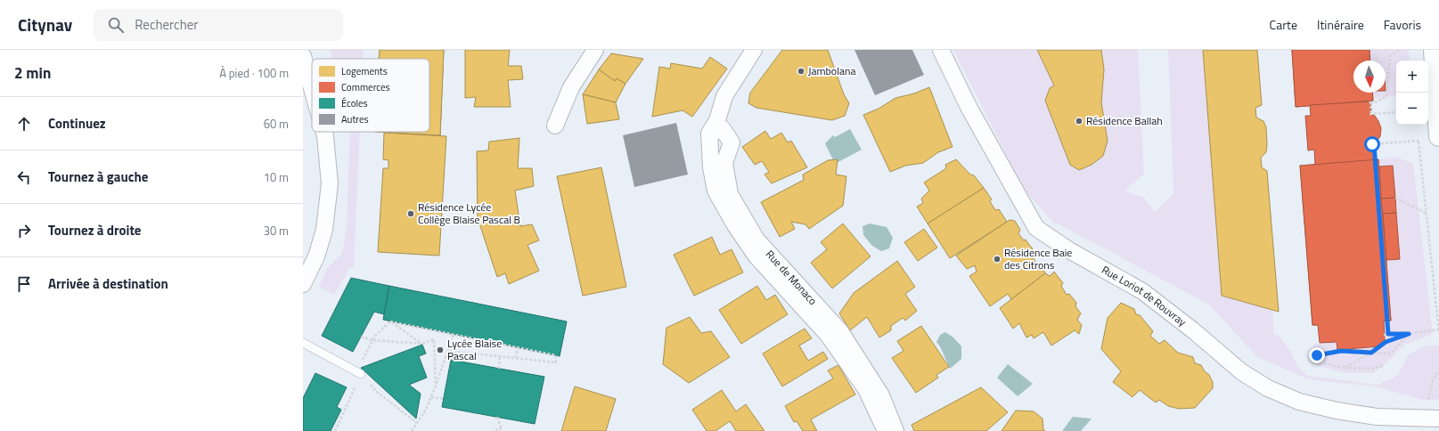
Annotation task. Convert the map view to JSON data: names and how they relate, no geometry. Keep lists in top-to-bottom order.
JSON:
{
  "streets": {
    "street": ["Rue de Monaco", "Rue Loriot de Rouvray"]
  },
  "places": [
    "Jambolana",
    "Résidence Ballah",
    "Résidence Lycée Collège Blaise Pascal B",
    "Résidence Baie des Citrons",
    "Lycée Blaise Pascal"
  ],
  "legend": [
    "Logements",
    "Commerces",
    "Écoles",
    "Autres"
  ],
  "north": "bottom",
  "page": {
    "header": "Citynav",
    "search": "Rechercher",
    "nav": ["Carte", "Itinéraire", "Favoris"],
    "heading": ["2 min", "À pied · 100 m"],
    "map_buttons": ["+", "−"],
    "list": [
      ["Continuez", "60 m"],
      ["Tournez à gauche", "10 m"],
      ["Tournez à droite", "30 m"],
      "Arrivée à destination"
    ]
  }
}
